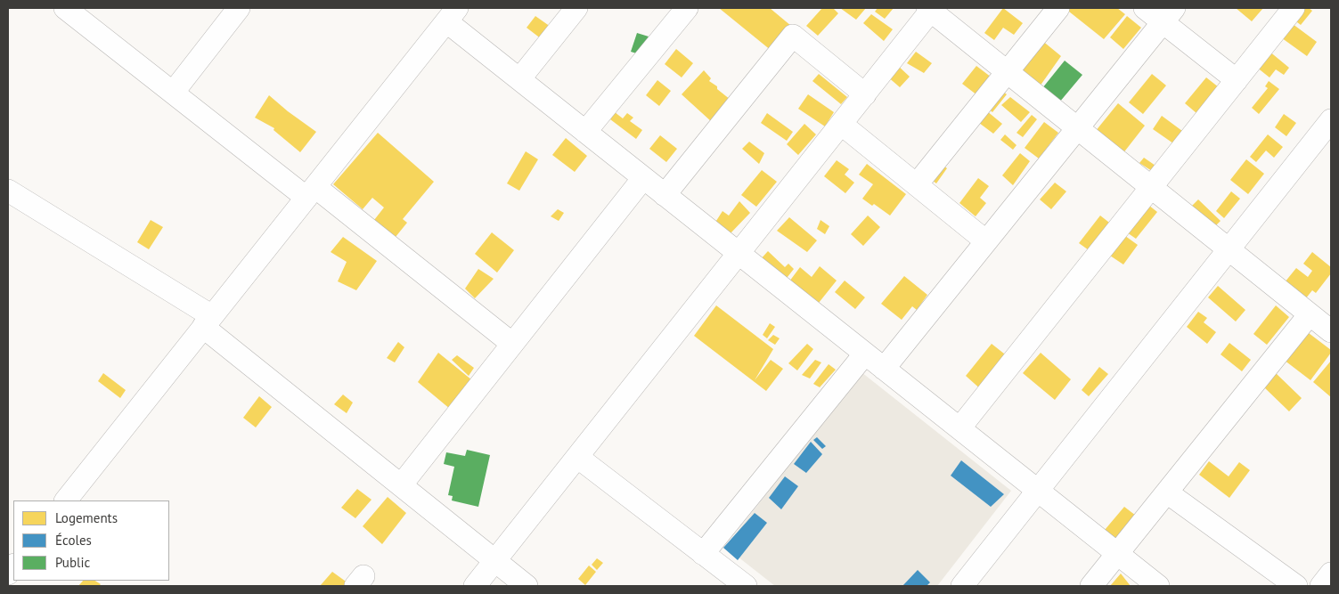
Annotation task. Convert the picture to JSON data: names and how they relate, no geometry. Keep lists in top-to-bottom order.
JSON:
{
  "legend": ["Logements", "Écoles", "Public"]
}
